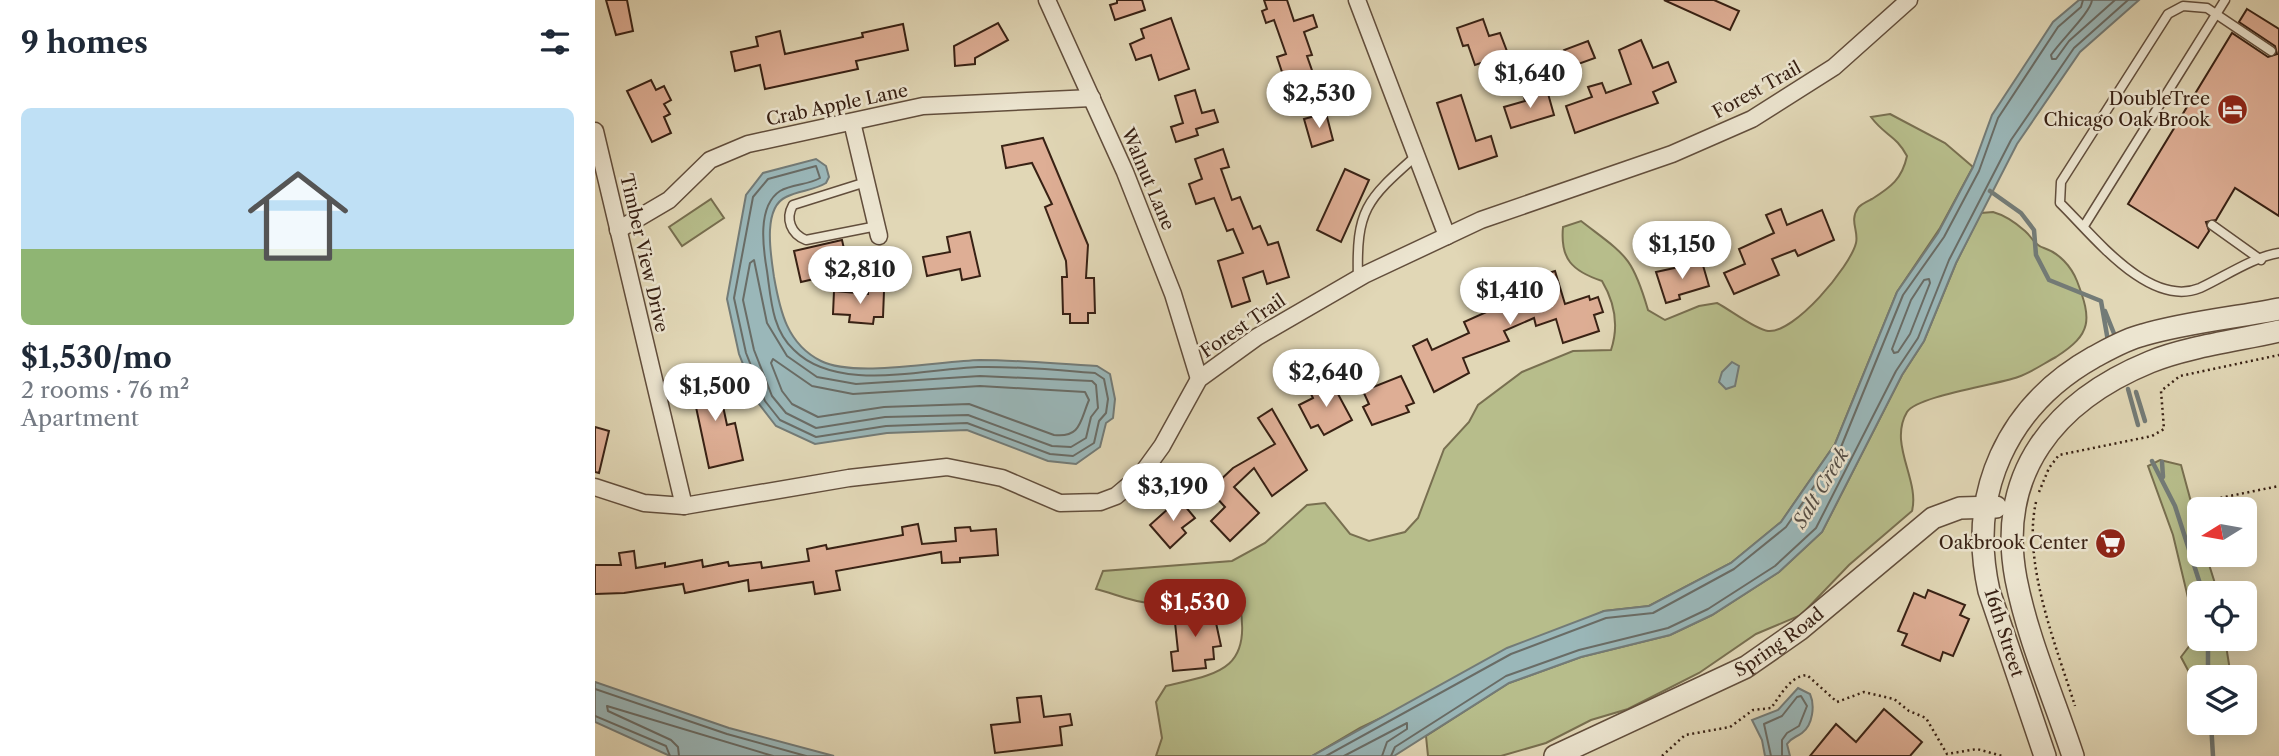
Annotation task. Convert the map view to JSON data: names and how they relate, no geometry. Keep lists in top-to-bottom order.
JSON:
{
  "streets": {
    "street": [
      "Forest Trail",
      "Crab Apple Lane",
      "Walnut Lane",
      "Timber View Drive",
      "16th Street",
      "Spring Road"
    ]
  },
  "crossings": [
    ["Forest Trail", "Walnut Lane"],
    ["Forest Trail", "Timber View Drive"],
    ["Crab Apple Lane", "Walnut Lane"],
    ["Crab Apple Lane", "Timber View Drive"],
    ["16th Street", "Spring Road"]
  ],
  "water": ["Salt Creek"],
  "places": {
    "hotel": ["DoubleTree Chicago Oak Brook"],
    "supermarket": ["Oakbrook Center"]
  },
  "north": "left",
  "page": {
    "heading": "9 homes",
    "price": [
      "$1,640",
      "$2,530",
      "$1,150",
      "$2,810",
      "$1,410",
      "$2,640",
      "$1,500",
      "$3,190",
      "$1,530"
    ],
    "list": [
      {
        "name": "$1,530/mo",
        "note": "2 rooms · 76 m² · Apartment"
      }
    ]
  }
}
